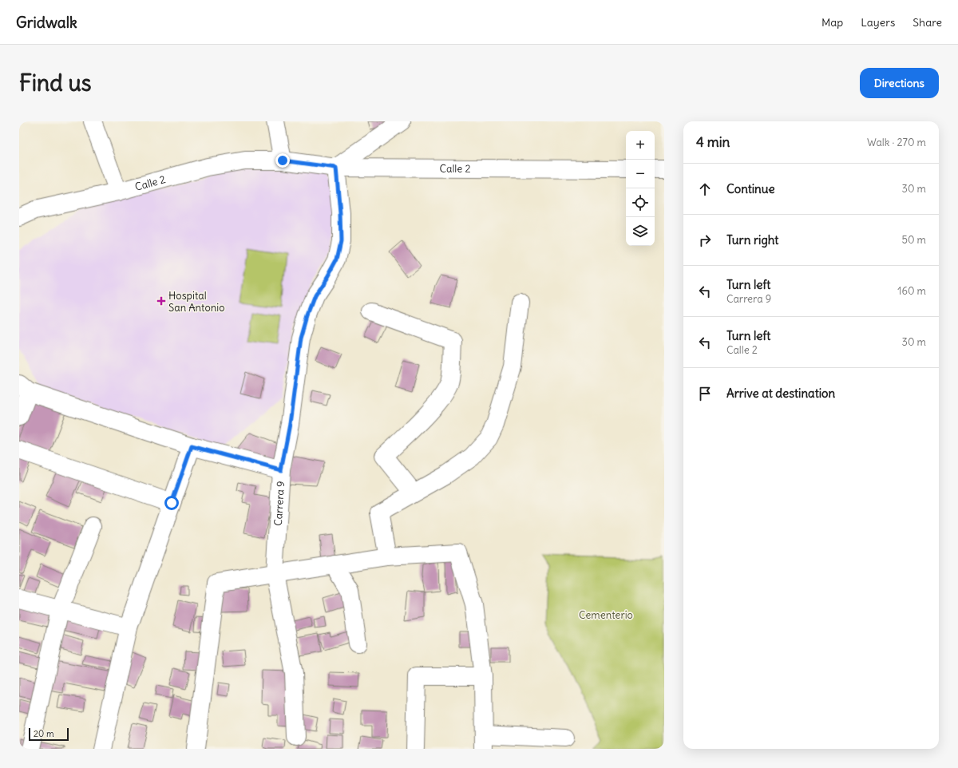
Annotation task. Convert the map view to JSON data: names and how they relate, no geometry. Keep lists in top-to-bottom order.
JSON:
{
  "streets": {
    "street": ["Calle 2", "Carrera 9"]
  },
  "crossings": [
    ["Calle 2", "Carrera 9"]
  ],
  "parks": ["Cementerio"],
  "places": {
    "health": ["Hospital San Antonio"]
  },
  "scale_bar": "20 m",
  "page": {
    "header": "Gridwalk",
    "nav": ["Map", "Layers", "Share"],
    "buttons": "Directions",
    "title": "Find us",
    "heading": ["4 min", "Walk · 270 m"],
    "map_buttons": ["+", "−"],
    "list": [
      ["Continue", "30 m"],
      ["Turn right", "50 m"],
      ["Turn left", "Carrera 9", "160 m"],
      ["Turn left", "Calle 2", "30 m"],
      "Arrive at destination"
    ],
    "scale": "20 m"
  }
}
